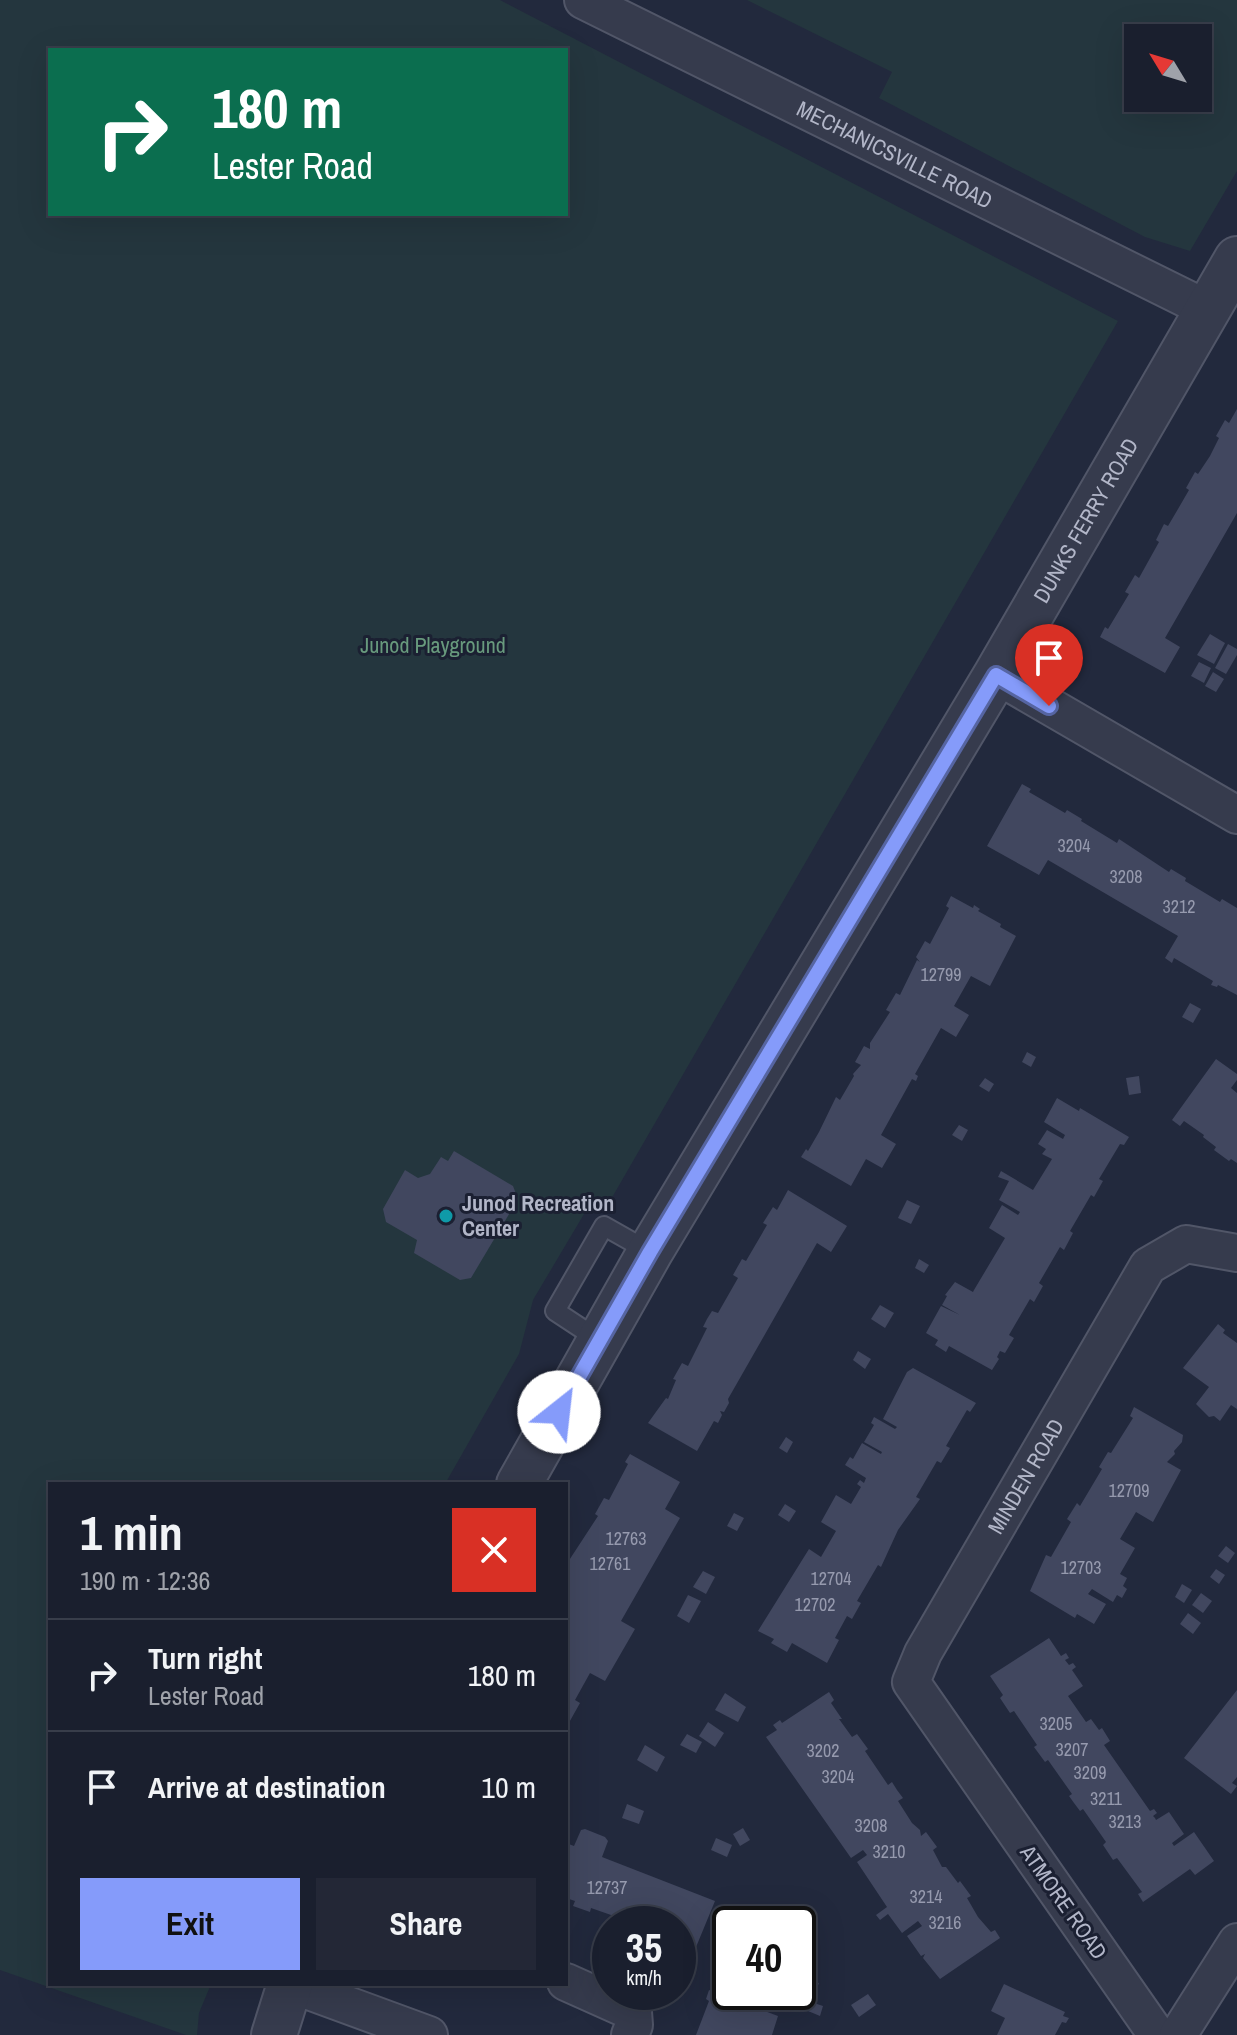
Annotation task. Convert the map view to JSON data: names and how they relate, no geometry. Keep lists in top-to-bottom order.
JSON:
{
  "streets": {
    "street": [
      "MECHANICSVILLE ROAD",
      "DUNKS FERRY ROAD",
      "MINDEN ROAD",
      "ATMORE ROAD"
    ]
  },
  "crossings": [
    ["MECHANICSVILLE ROAD", "DUNKS FERRY ROAD"],
    ["MINDEN ROAD", "ATMORE ROAD"]
  ],
  "parks": ["Junod Playground"],
  "places": ["Junod Recreation Center"],
  "house_numbers": [
    "3204",
    "3208",
    "3212",
    "12799",
    "12709",
    "12763",
    "12761",
    "12703",
    "12704",
    "12702",
    "3205",
    "3207",
    "3202",
    "3209",
    "3204",
    "3211",
    "3213",
    "3208",
    "3210",
    "12737",
    "3214",
    "3216"
  ],
  "north": "top left",
  "page": {
    "turn": ["180 m", "Lester Road"],
    "heading": ["1 min", "190 m · 12:36"],
    "list": [
      {
        "name": "Turn right",
        "note": "Lester Road",
        "value": "180 m"
      },
      {
        "name": "Arrive at destination",
        "value": "10 m"
      }
    ],
    "buttons": ["Exit", "Share"],
    "speed": "35 km/h",
    "limit": "40"
  }
}
